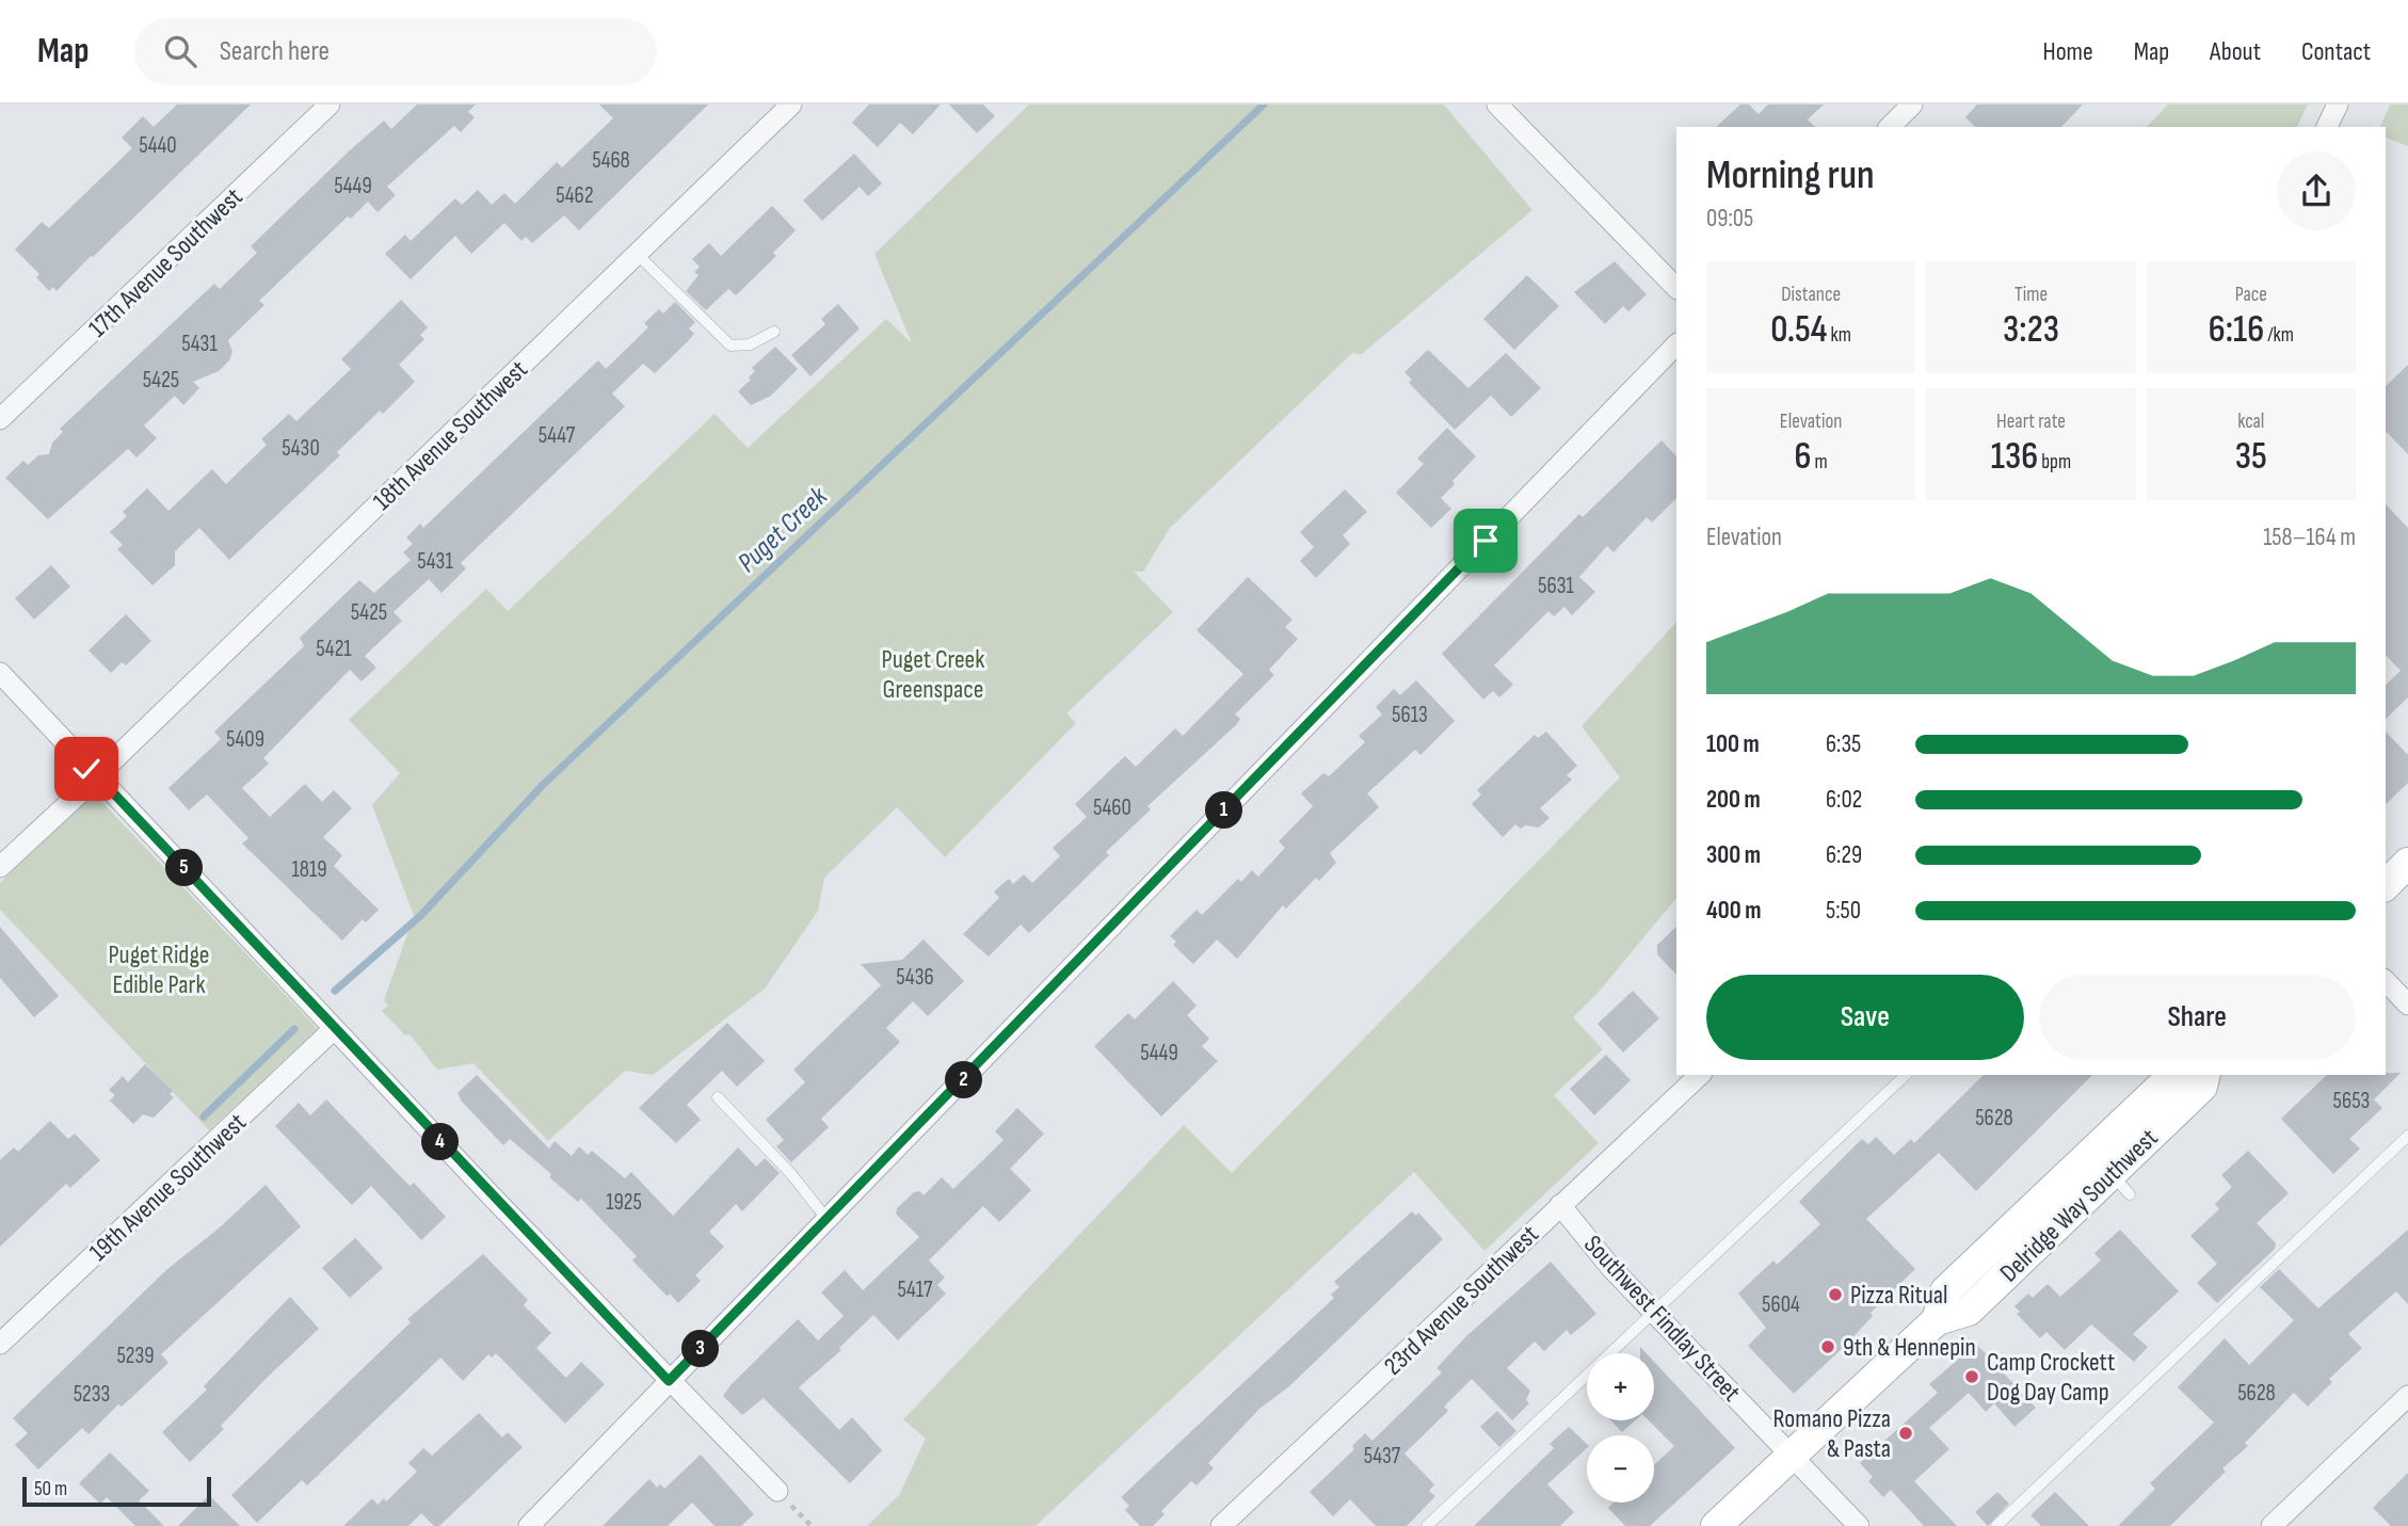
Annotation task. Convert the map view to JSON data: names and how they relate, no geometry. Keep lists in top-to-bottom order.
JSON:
{
  "streets": {
    "main road": ["Delridge Way Southwest"],
    "street": [
      "17th Avenue Southwest",
      "18th Avenue Southwest",
      "19th Avenue Southwest",
      "23rd Avenue Southwest",
      "Southwest Findlay Street"
    ]
  },
  "crossings": [
    ["Delridge Way Southwest", "Southwest Findlay Street"],
    ["23rd Avenue Southwest", "Southwest Findlay Street"]
  ],
  "water": ["Puget Creek"],
  "parks": ["Puget Creek Greenspace", "Puget Ridge Edible Park"],
  "places": [
    "Pizza Ritual",
    "9th & Hennepin",
    "Camp Crockett Dog Day Camp",
    "Romano Pizza & Pasta"
  ],
  "house_numbers": [
    "5440",
    "5468",
    "5449",
    "5462",
    "5431",
    "5425",
    "5447",
    "5430",
    "5431",
    "5631",
    "5425",
    "5421",
    "5613",
    "5409",
    "5460",
    "1819",
    "5436",
    "5449",
    "5653",
    "5628",
    "1925",
    "5417",
    "5604",
    "5239",
    "5628",
    "5233",
    "5437"
  ],
  "scale_bar": "50 m",
  "page": {
    "header": "Map",
    "search": "Search here",
    "nav": [
      "Home",
      "Map",
      "About",
      "Contact"
    ],
    "heading": ["Morning run", "09:05"],
    "stats": [
      ["Distance", "0.54 km"],
      ["Time", "3:23"],
      ["Pace", "6:16 /km"],
      ["Elevation", "6 m"],
      ["Heart rate", "136 bpm"],
      ["kcal", "35"]
    ],
    "chart": ["Elevation", "158–164 m"],
    "list": [
      {
        "name": "100 m",
        "note": "6:35"
      },
      {
        "name": "200 m",
        "note": "6:02"
      },
      {
        "name": "300 m",
        "note": "6:29"
      },
      {
        "name": "400 m",
        "note": "5:50"
      }
    ],
    "pins": [
      "1",
      "5",
      "2",
      "4",
      "3"
    ],
    "buttons": ["Save", "Share"],
    "map_buttons": ["+", "−"],
    "scale": "50 m"
  }
}
